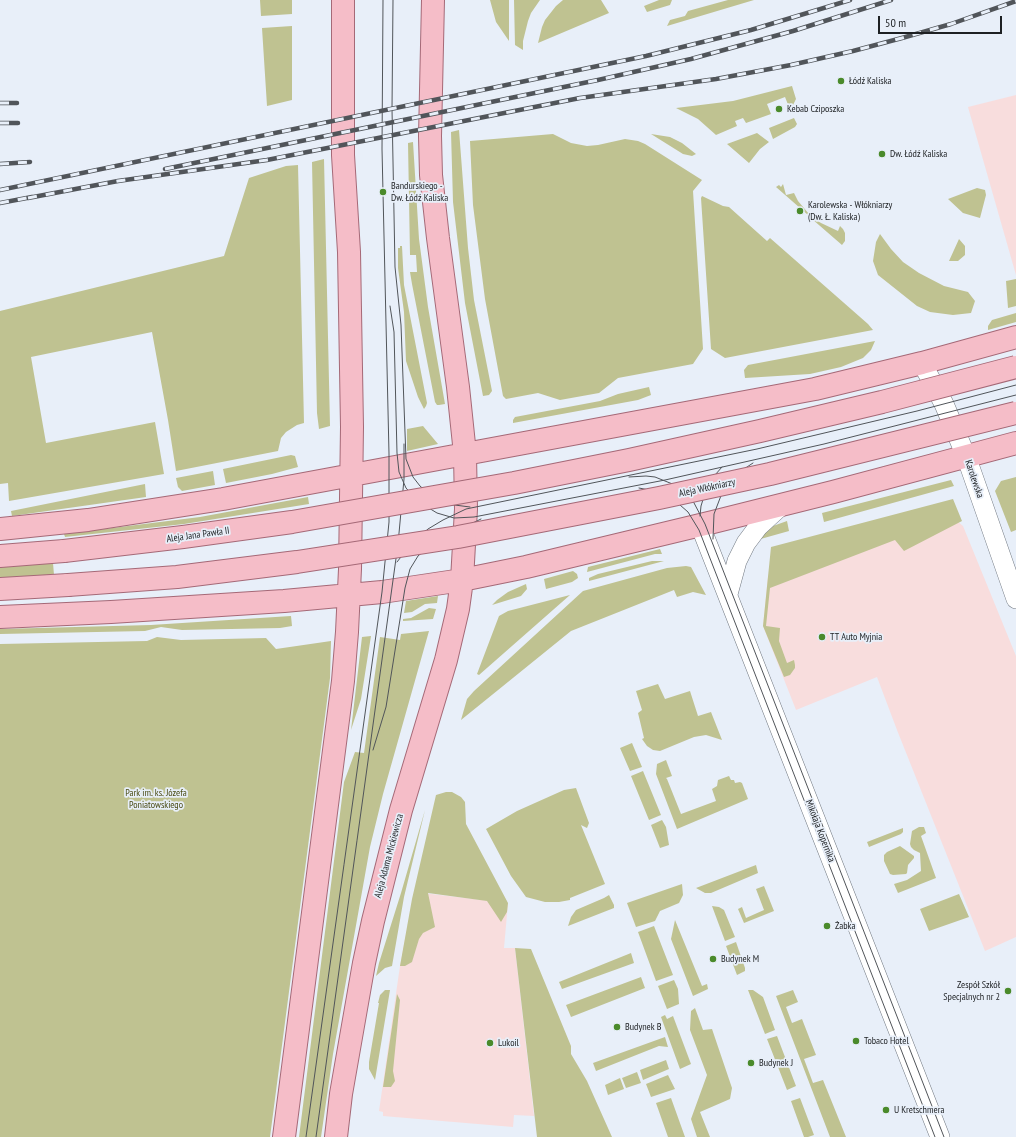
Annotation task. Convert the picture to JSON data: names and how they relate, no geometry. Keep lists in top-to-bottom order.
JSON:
{
  "streets": {
    "main road": ["Aleja Włókniarzy", "Aleja Jana Pawła II", "Aleja Adama Mickiewicza"],
    "street": ["Karolewska", "Mikołaja Kopernika"]
  },
  "parks": ["Park im. ks. Józefa Poniatowskiego"],
  "places": [
    "Łódź Kaliska",
    "Kebab Cziposzka",
    "Dw. Łódź Kaliska",
    "Bandurskiego - Dw. Łódź Kaliska",
    "Karolewska - Włókniarzy (Dw. Ł. Kaliska)",
    "TT Auto Myjnia",
    "Żabka",
    "Budynek M",
    "Zespół Szkół Specjalnych nr 2",
    "Budynek B",
    "Tobaco Hotel",
    "Lukoil",
    "Budynek J",
    "U Kretschmera"
  ],
  "scale_bar": "50 m"
}
